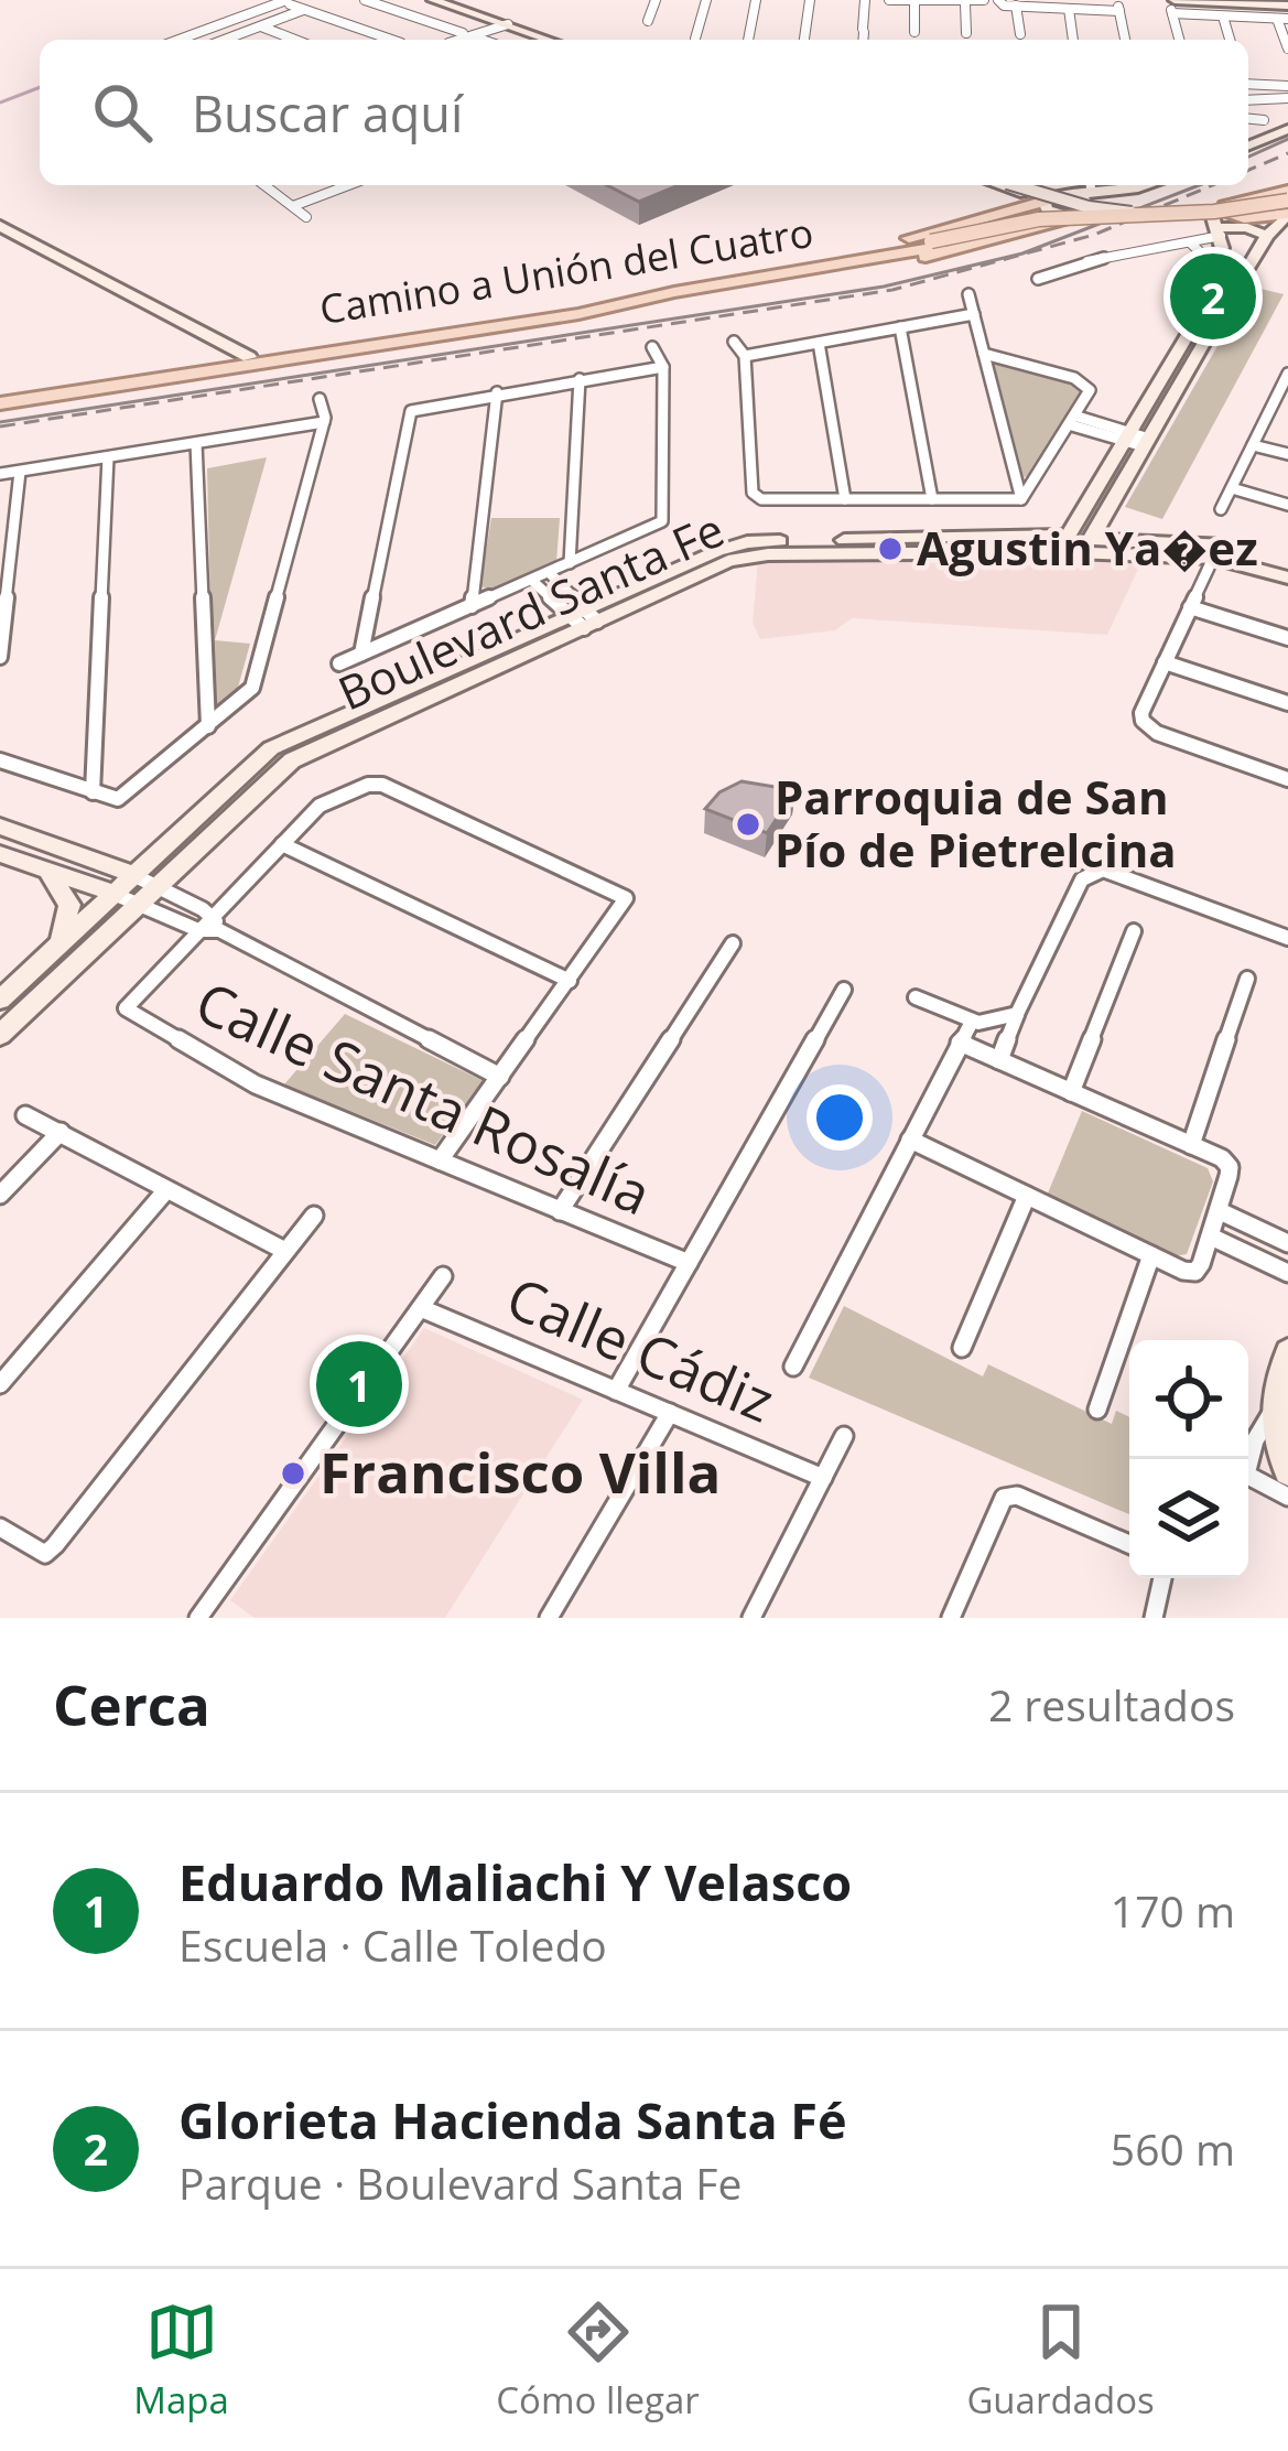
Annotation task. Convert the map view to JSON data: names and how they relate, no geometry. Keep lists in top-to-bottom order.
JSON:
{
  "streets": {
    "main road": ["Camino a Unión del Cuatro", "Boulevard Santa Fe"],
    "street": ["Calle Santa Rosalía", "Calle Cádiz"]
  },
  "crossings": [
    ["Camino a Unión del Cuatro", "Boulevard Santa Fe"]
  ],
  "places": ["Agustin Ya�ez", "Parroquia de San Pío de Pietrelcina", "Francisco Villa"],
  "page": {
    "search": "Buscar aquí",
    "pins": ["2", "1"],
    "heading": ["Cerca", "2 resultados"],
    "list": [
      {
        "mark": "1",
        "name": "Eduardo Maliachi Y Velasco",
        "note": "Escuela · Calle Toledo",
        "value": "170 m"
      },
      {
        "mark": "2",
        "name": "Glorieta Hacienda Santa Fé",
        "note": "Parque · Boulevard Santa Fe",
        "value": "560 m"
      }
    ],
    "nav": ["Mapa", "Cómo llegar", "Guardados"]
  }
}
